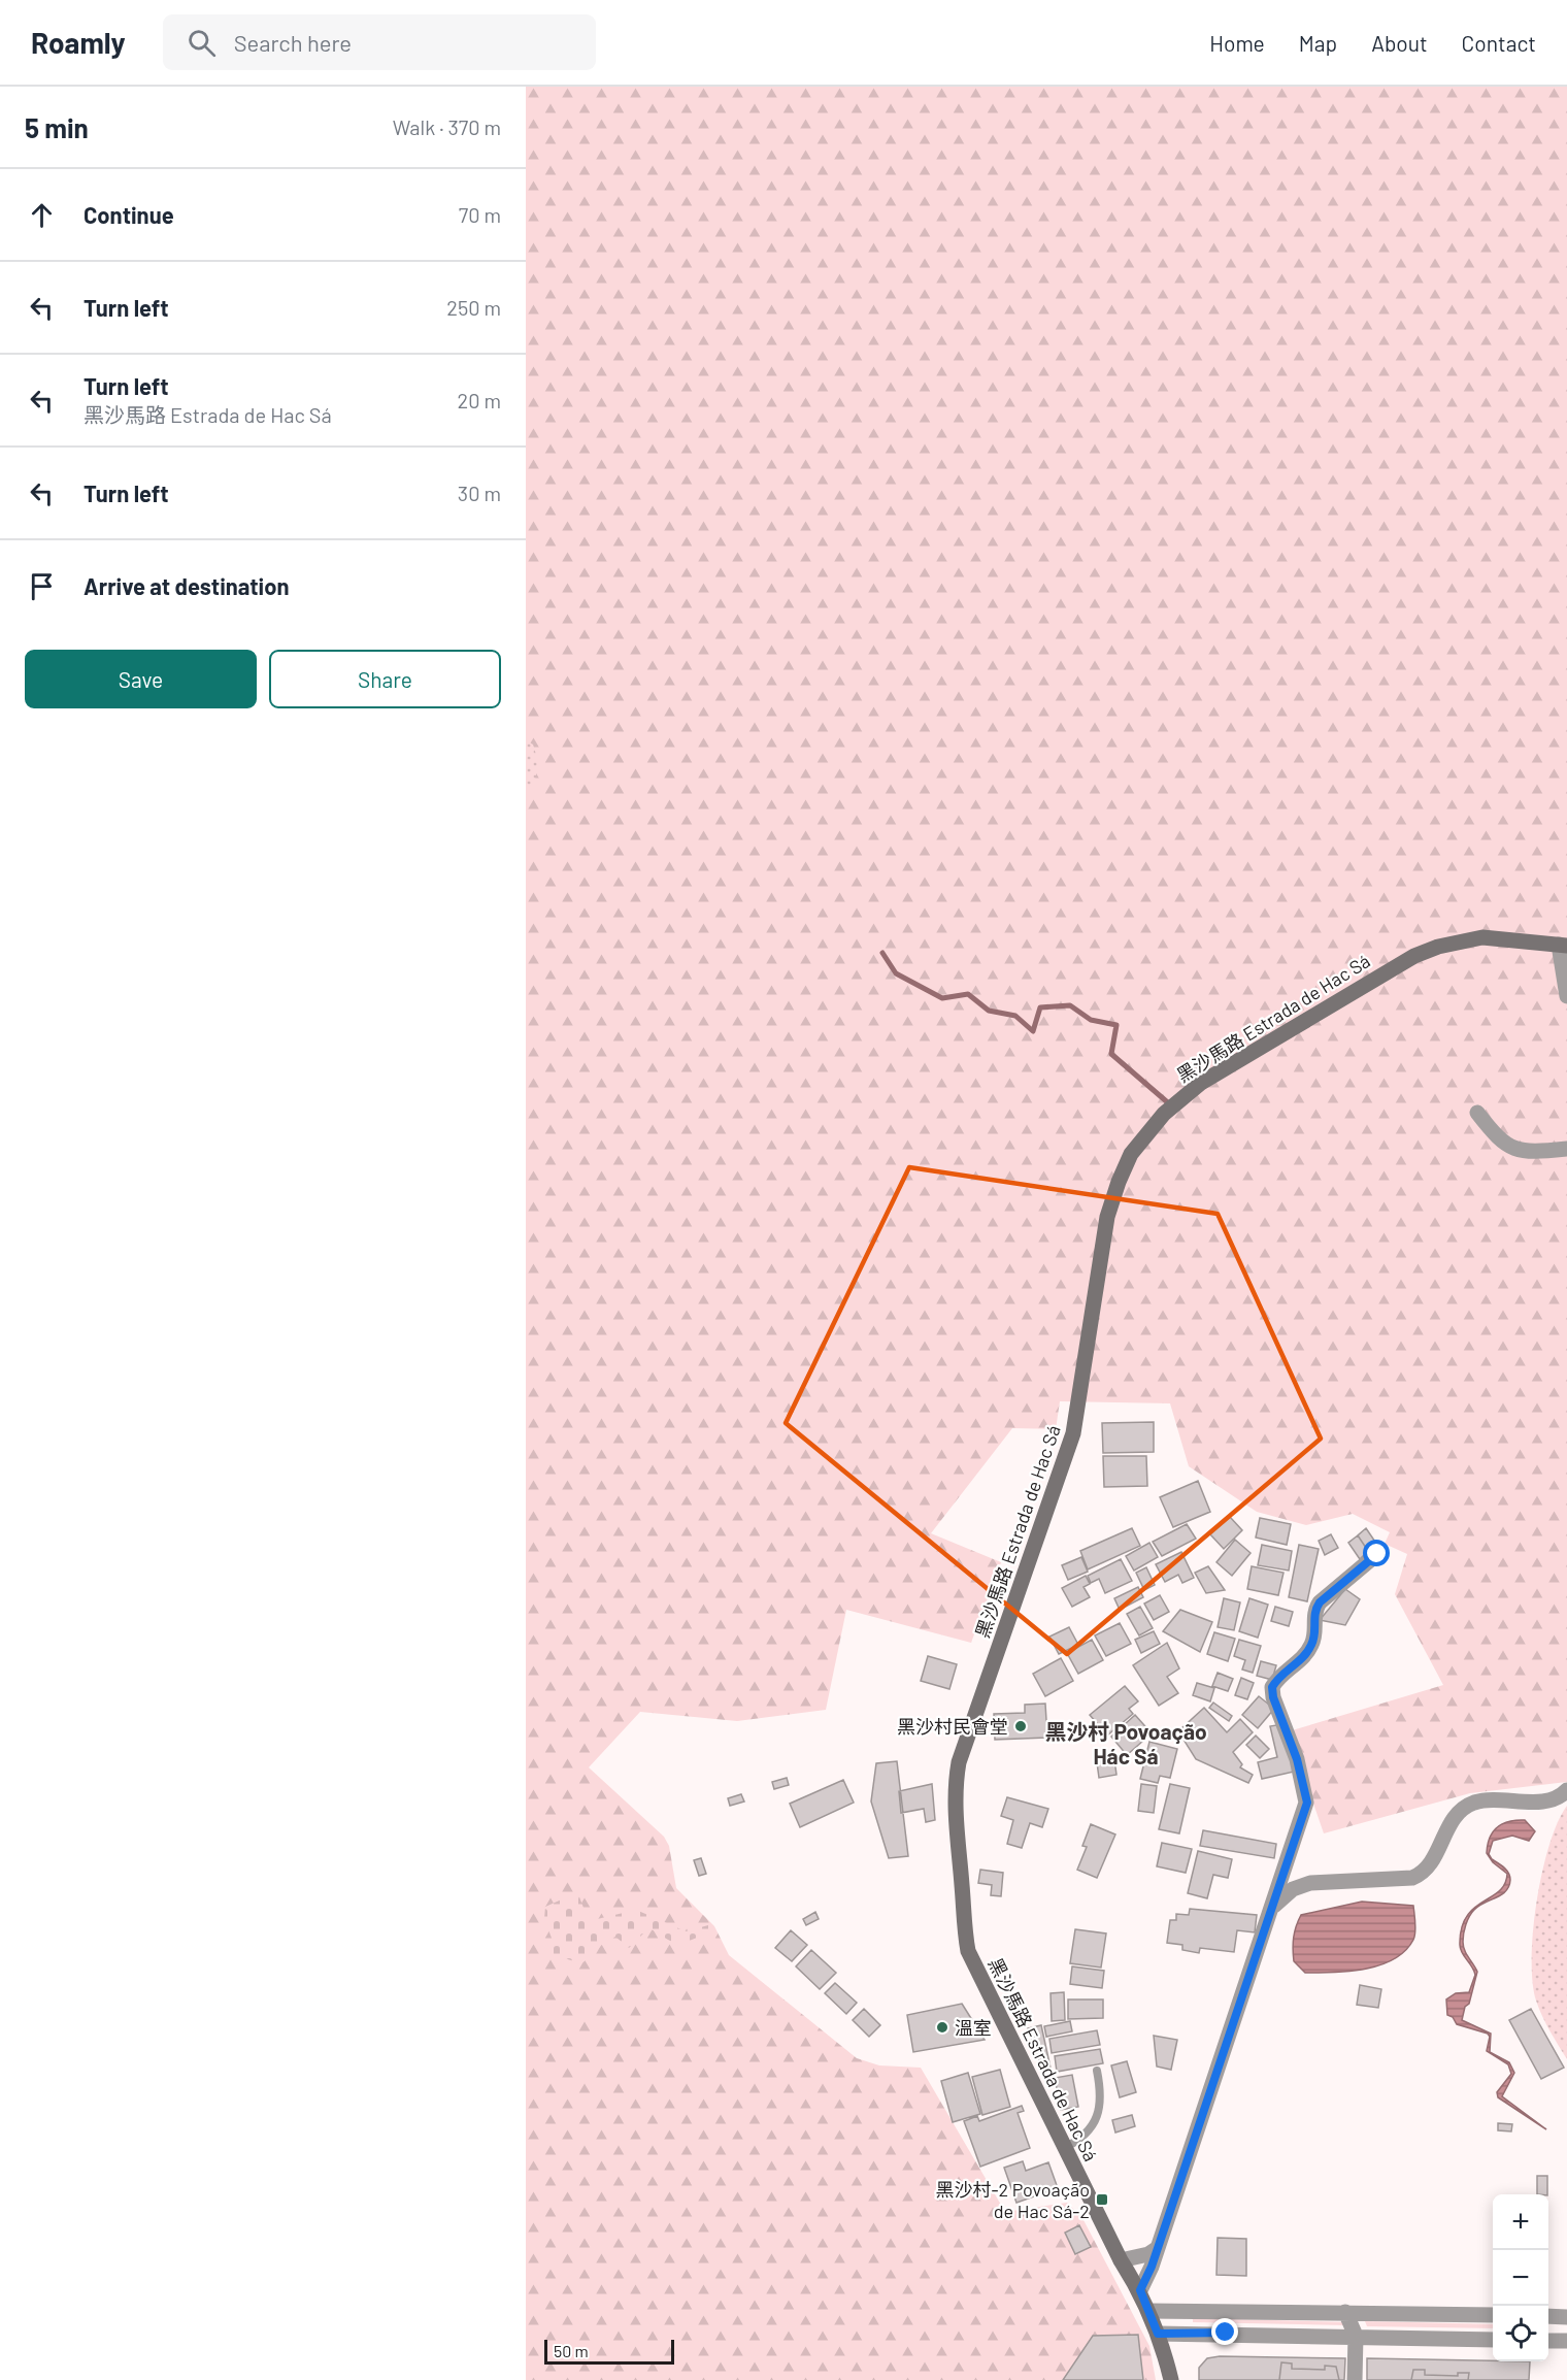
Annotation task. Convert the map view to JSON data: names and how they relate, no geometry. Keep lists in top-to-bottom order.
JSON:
{
  "streets": {
    "main road": ["黑沙馬路 Estrada de Hac Sá"]
  },
  "districts": ["黑沙村 Povoação Hác Sá"],
  "places": {
    "other": ["黑沙村民會堂", "溫室"],
    "transit": ["黑沙村-2 Povoação de Hac Sá-2"]
  },
  "scale_bar": "50 m",
  "page": {
    "header": "Roamly",
    "search": "Search here",
    "nav": [
      "Home",
      "Map",
      "About",
      "Contact"
    ],
    "heading": ["5 min", "Walk · 370 m"],
    "list": [
      ["Continue", "70 m"],
      ["Turn left", "250 m"],
      ["Turn left", "黑沙馬路 Estrada de Hac Sá", "20 m"],
      ["Turn left", "30 m"],
      "Arrive at destination"
    ],
    "buttons": ["Save", "Share"],
    "map_buttons": ["+", "−"],
    "scale": "50 m"
  }
}
